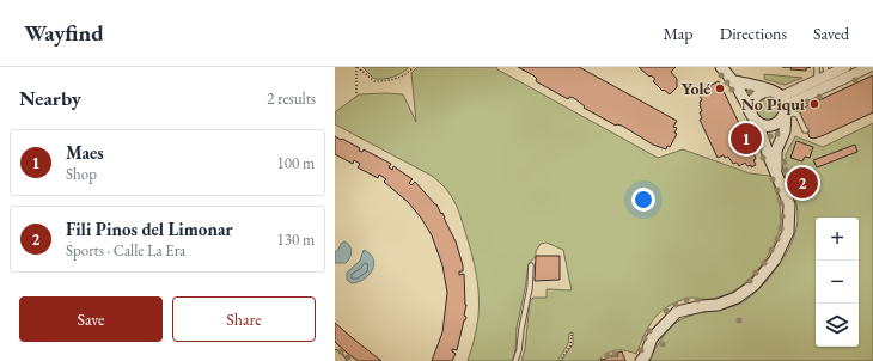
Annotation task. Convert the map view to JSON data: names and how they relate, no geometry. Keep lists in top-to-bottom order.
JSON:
{
  "places": ["Yolé", "No Piqui"],
  "page": {
    "header": "Wayfind",
    "nav": ["Map", "Directions", "Saved"],
    "heading": ["Nearby", "2 results"],
    "pins": ["1", "2"],
    "list": [
      {
        "mark": "1",
        "name": "Maes",
        "note": "Shop",
        "value": "100 m"
      },
      {
        "mark": "2",
        "name": "Fili Pinos del Limonar",
        "note": "Sports · Calle La Era",
        "value": "130 m"
      }
    ],
    "map_buttons": ["+", "−"],
    "buttons": ["Save", "Share"]
  }
}
